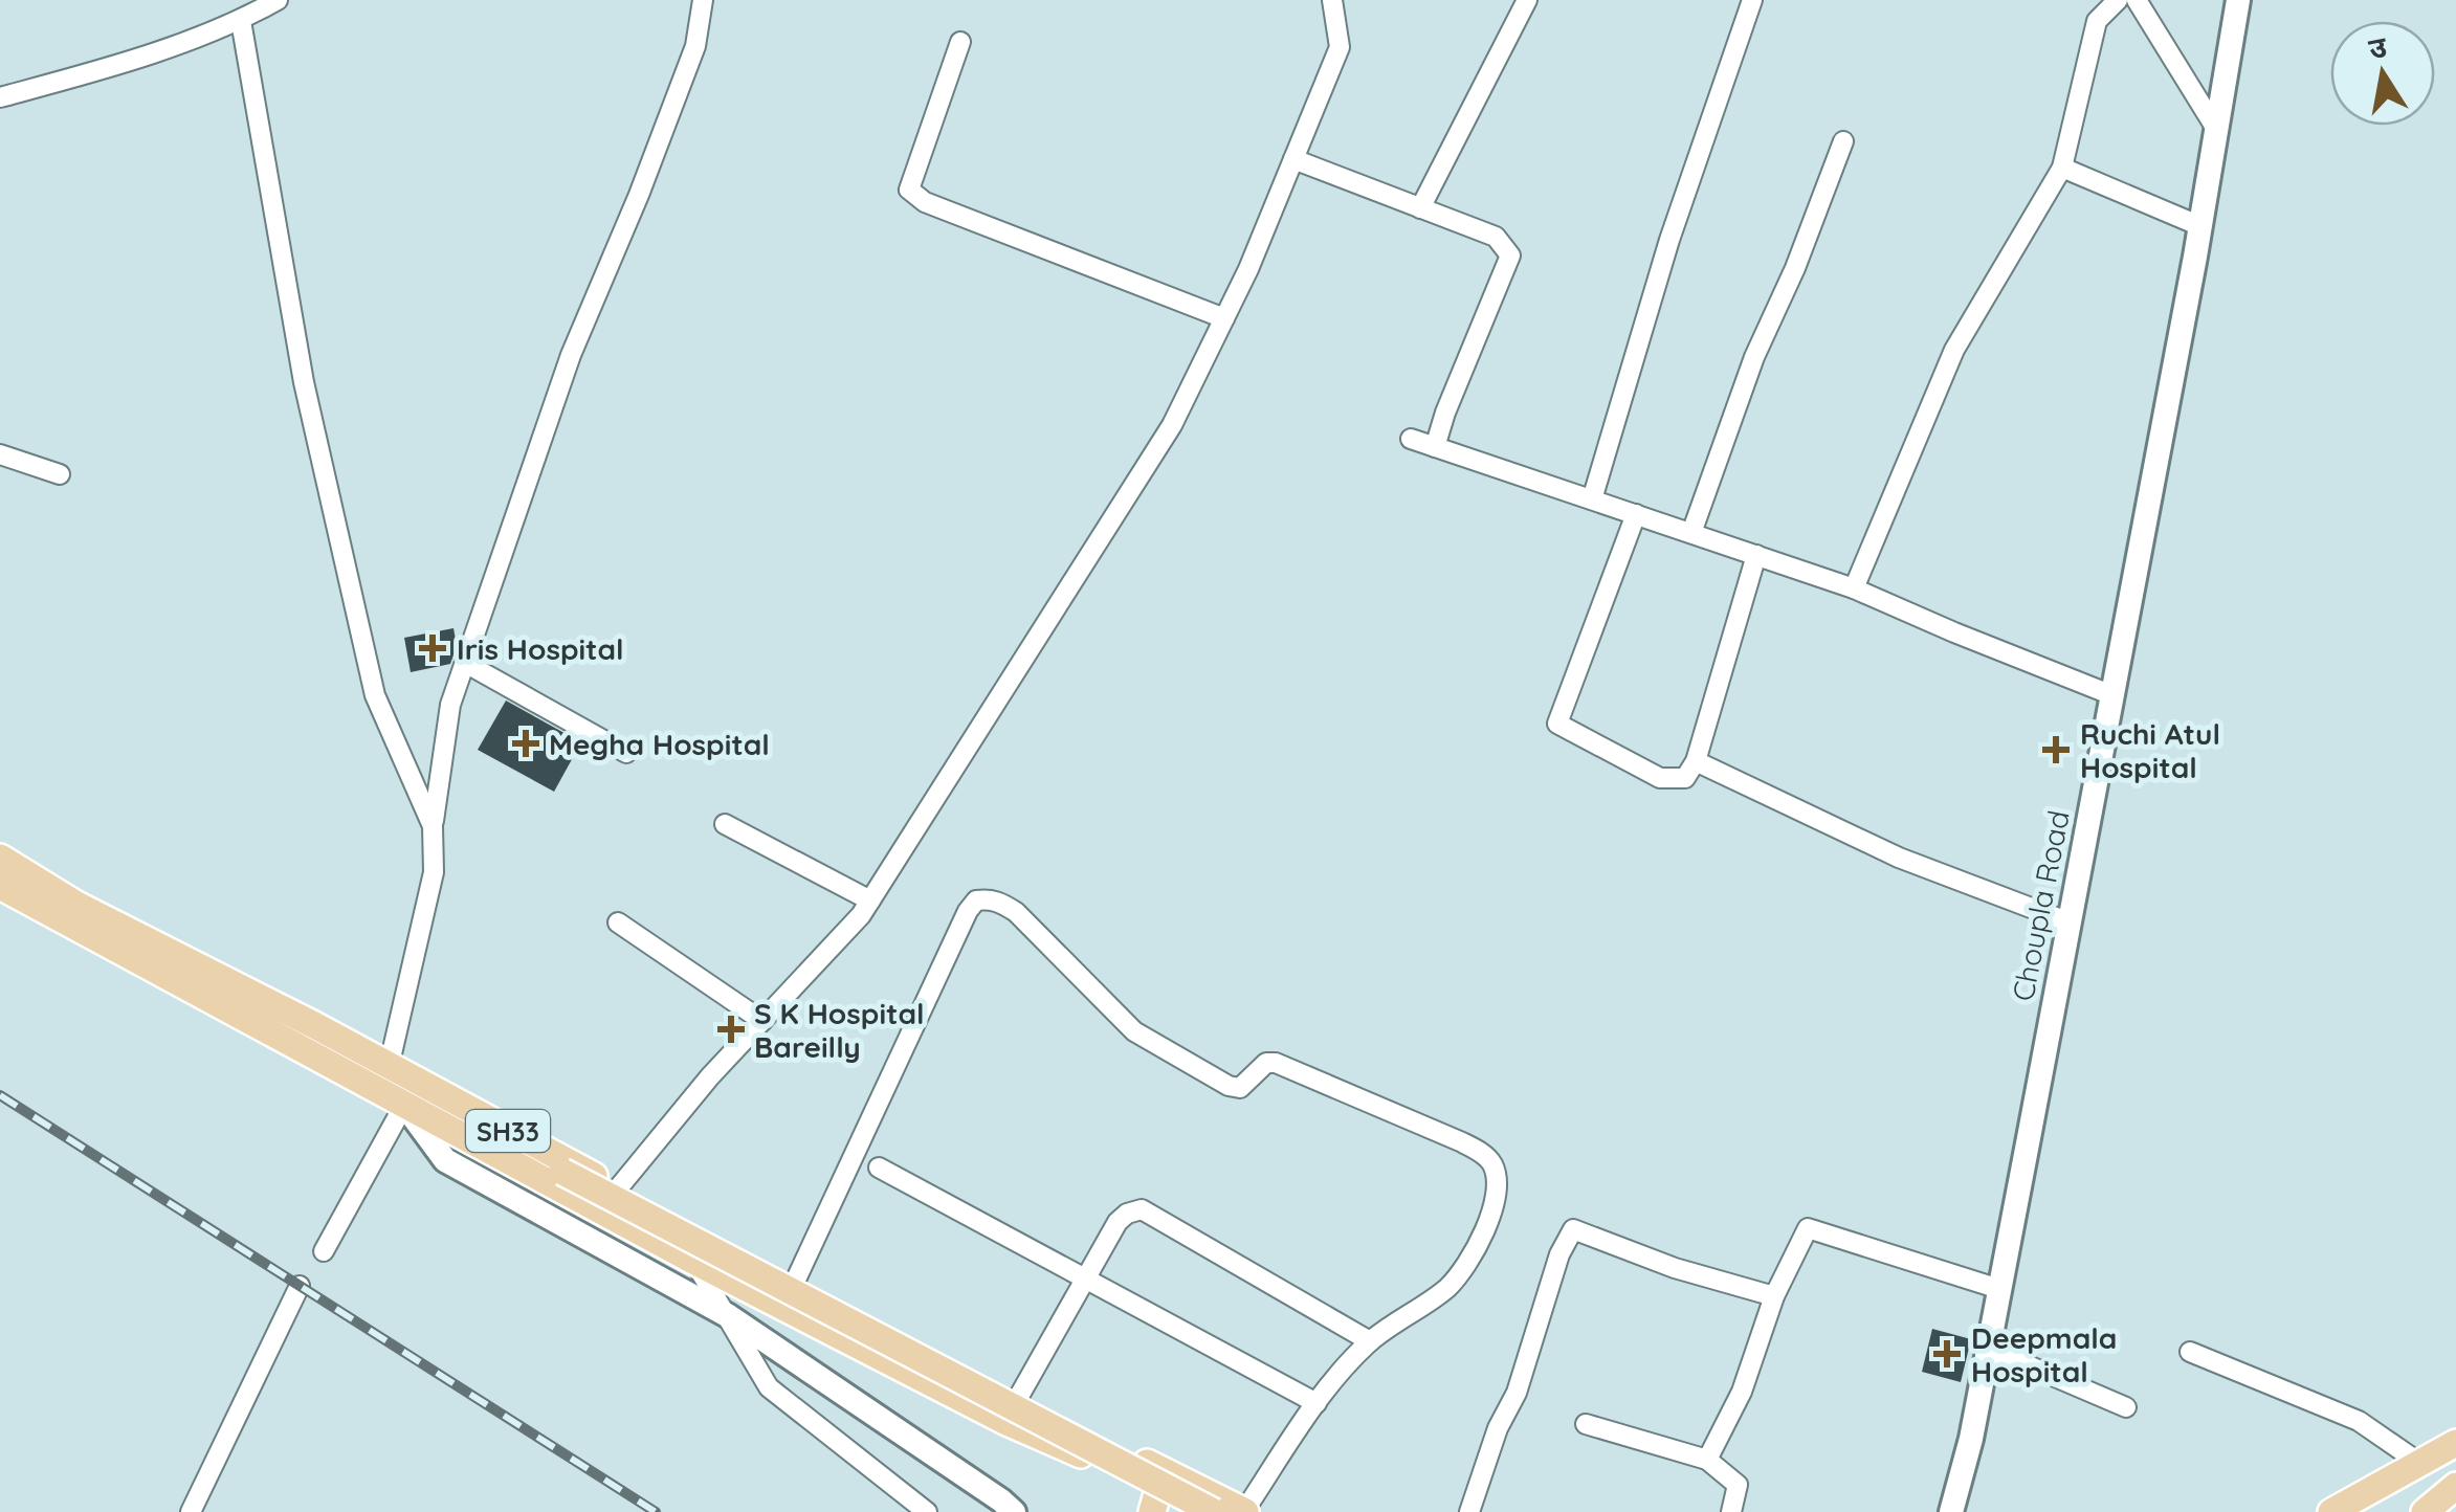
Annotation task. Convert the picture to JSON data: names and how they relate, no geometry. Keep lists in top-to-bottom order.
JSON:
{
  "streets": {
    "main road": ["Choupla Road", "SH33"]
  },
  "places": {
    "health": [
      "Iris Hospital",
      "Megha Hospital",
      "Ruchi Atul Hospital",
      "S K Hospital Bareilly",
      "Deepmala Hospital"
    ]
  },
  "north": "top"
}
